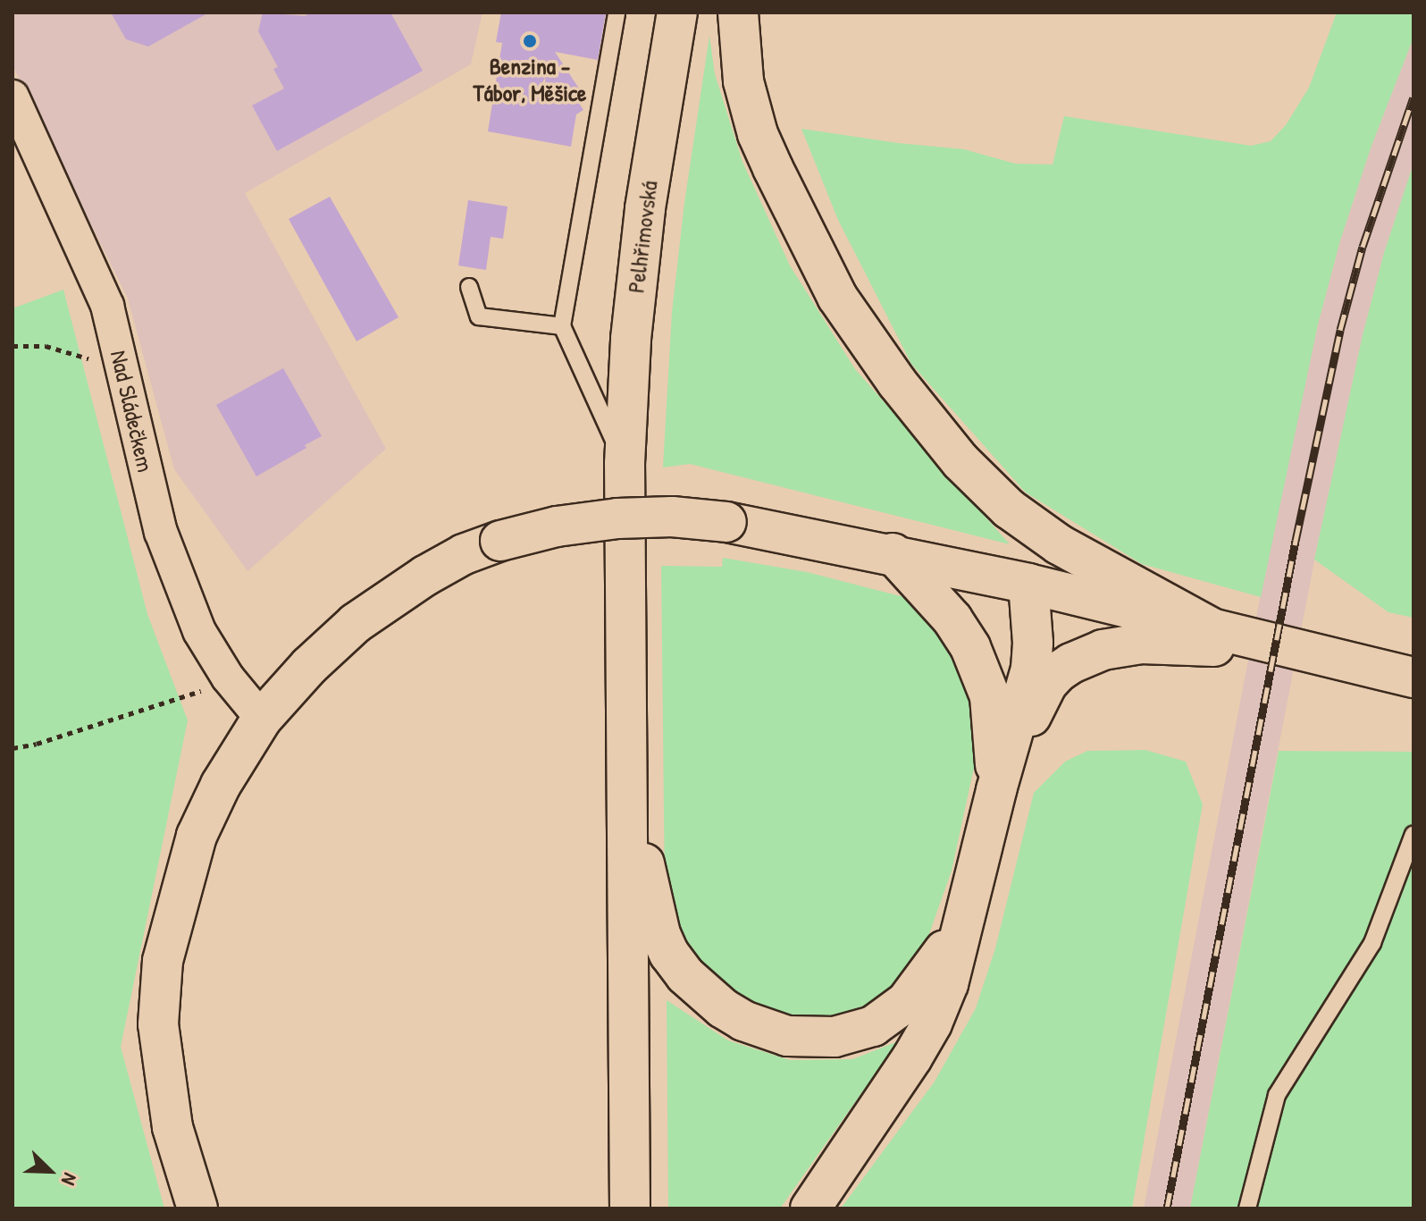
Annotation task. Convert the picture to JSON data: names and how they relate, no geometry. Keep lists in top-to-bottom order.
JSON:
{
  "streets": {
    "main road": ["Pelhřimovská"],
    "street": ["Nad Sládečkem"]
  },
  "places": ["Benzina - Tábor, Měšice"],
  "north": "bottom right"
}
